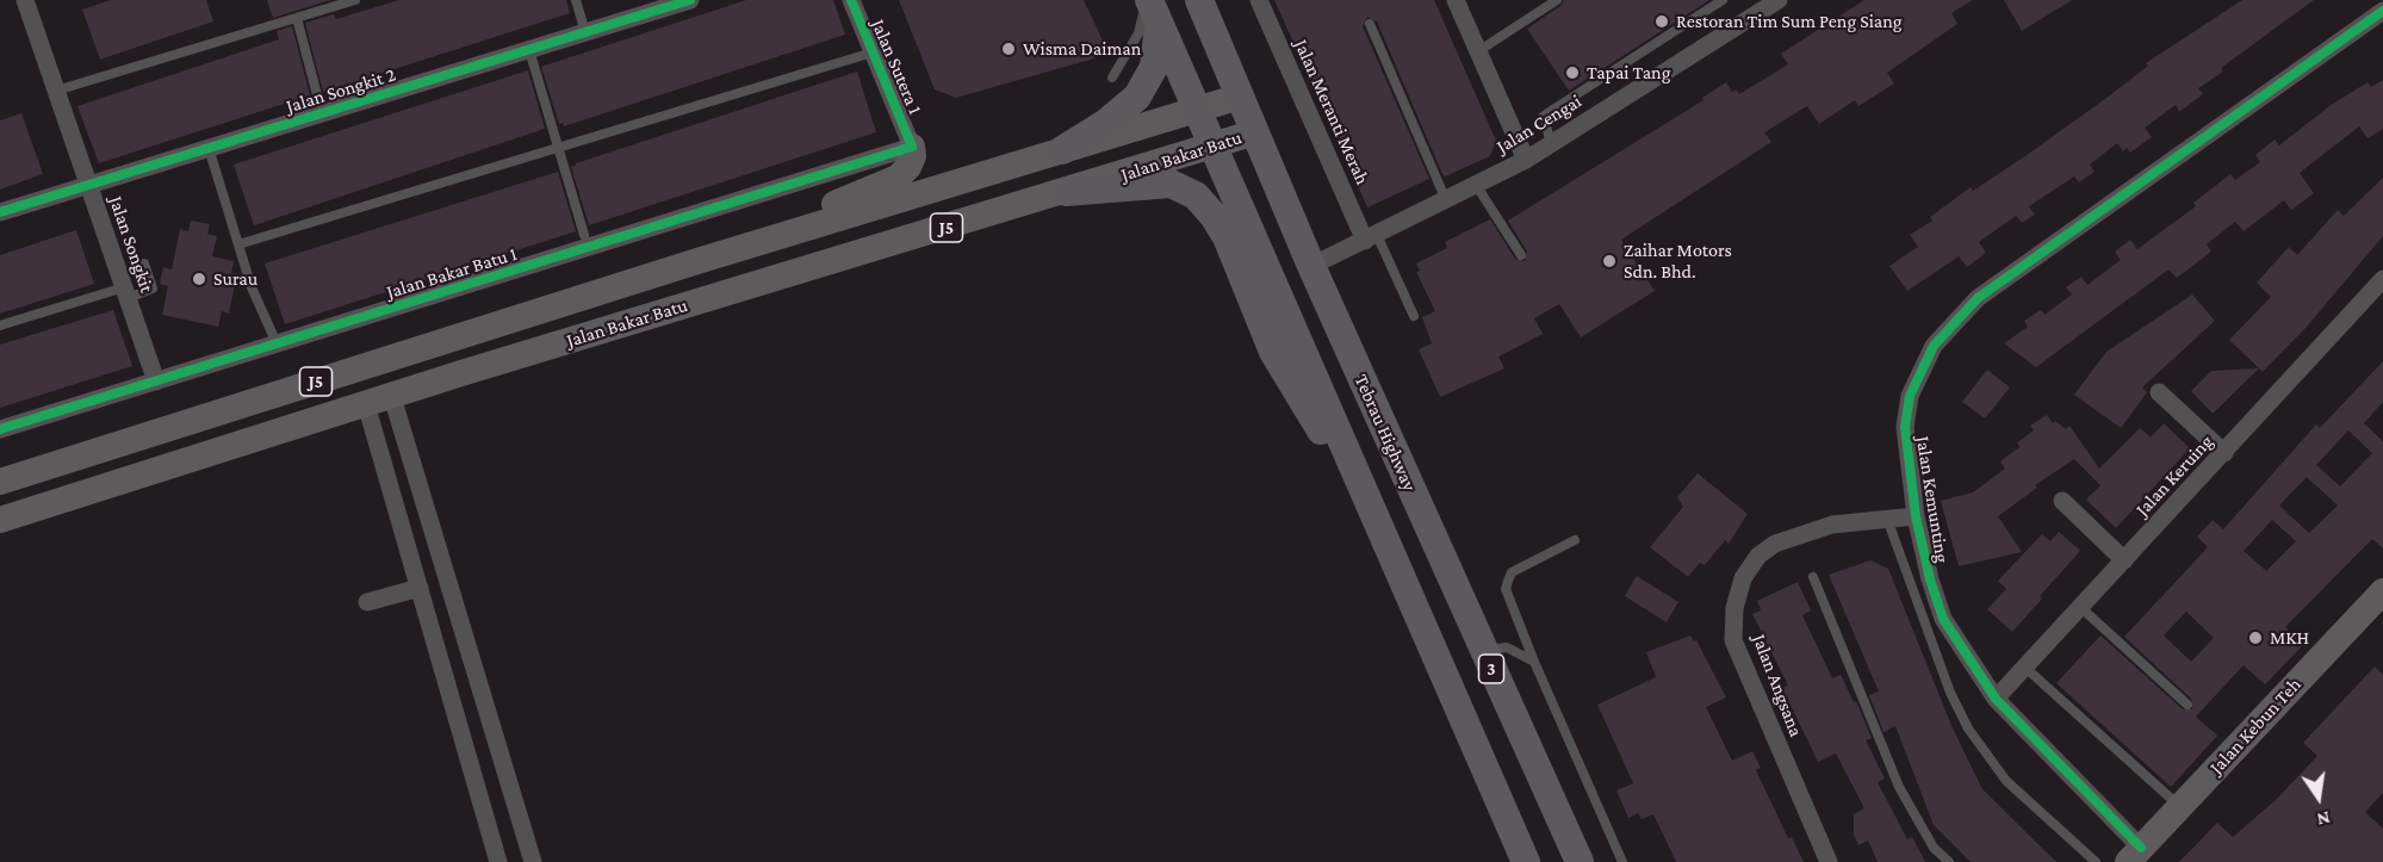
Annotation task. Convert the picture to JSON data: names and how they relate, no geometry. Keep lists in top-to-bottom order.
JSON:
{
  "streets": {
    "highway": ["Tebrau Highway", "3"],
    "main road": ["Jalan Bakar Batu", "J5", "Jalan Kebun Teh"],
    "street": [
      "Jalan Sutera 1",
      "Jalan Songkit 2",
      "Jalan Meranti Merah",
      "Jalan Cengai",
      "Jalan Songkit",
      "Jalan Bakar Batu 1",
      "Jalan Keruing",
      "Jalan Kemunting",
      "Jalan Angsana"
    ]
  },
  "crossings": [
    ["Jalan Sutera 1", "Jalan Bakar Batu 1"],
    ["Jalan Songkit 2", "Jalan Songkit"],
    ["Jalan Meranti Merah", "Jalan Cengai"],
    ["Jalan Cengai", "Tebrau Highway"],
    ["Jalan Bakar Batu", "Tebrau Highway"],
    ["Jalan Bakar Batu", "3"],
    ["Jalan Songkit", "Jalan Bakar Batu 1"],
    ["Jalan Keruing", "Jalan Kemunting"],
    ["Jalan Kemunting", "Jalan Angsana"],
    ["Jalan Kemunting", "Jalan Kebun Teh"]
  ],
  "places": [
    "Restoran Tim Sum Peng Siang",
    "Wisma Daiman",
    "Tapai Tang",
    "Zaihar Motors Sdn. Bhd.",
    "Surau",
    "MKH"
  ],
  "north": "bottom"
}
